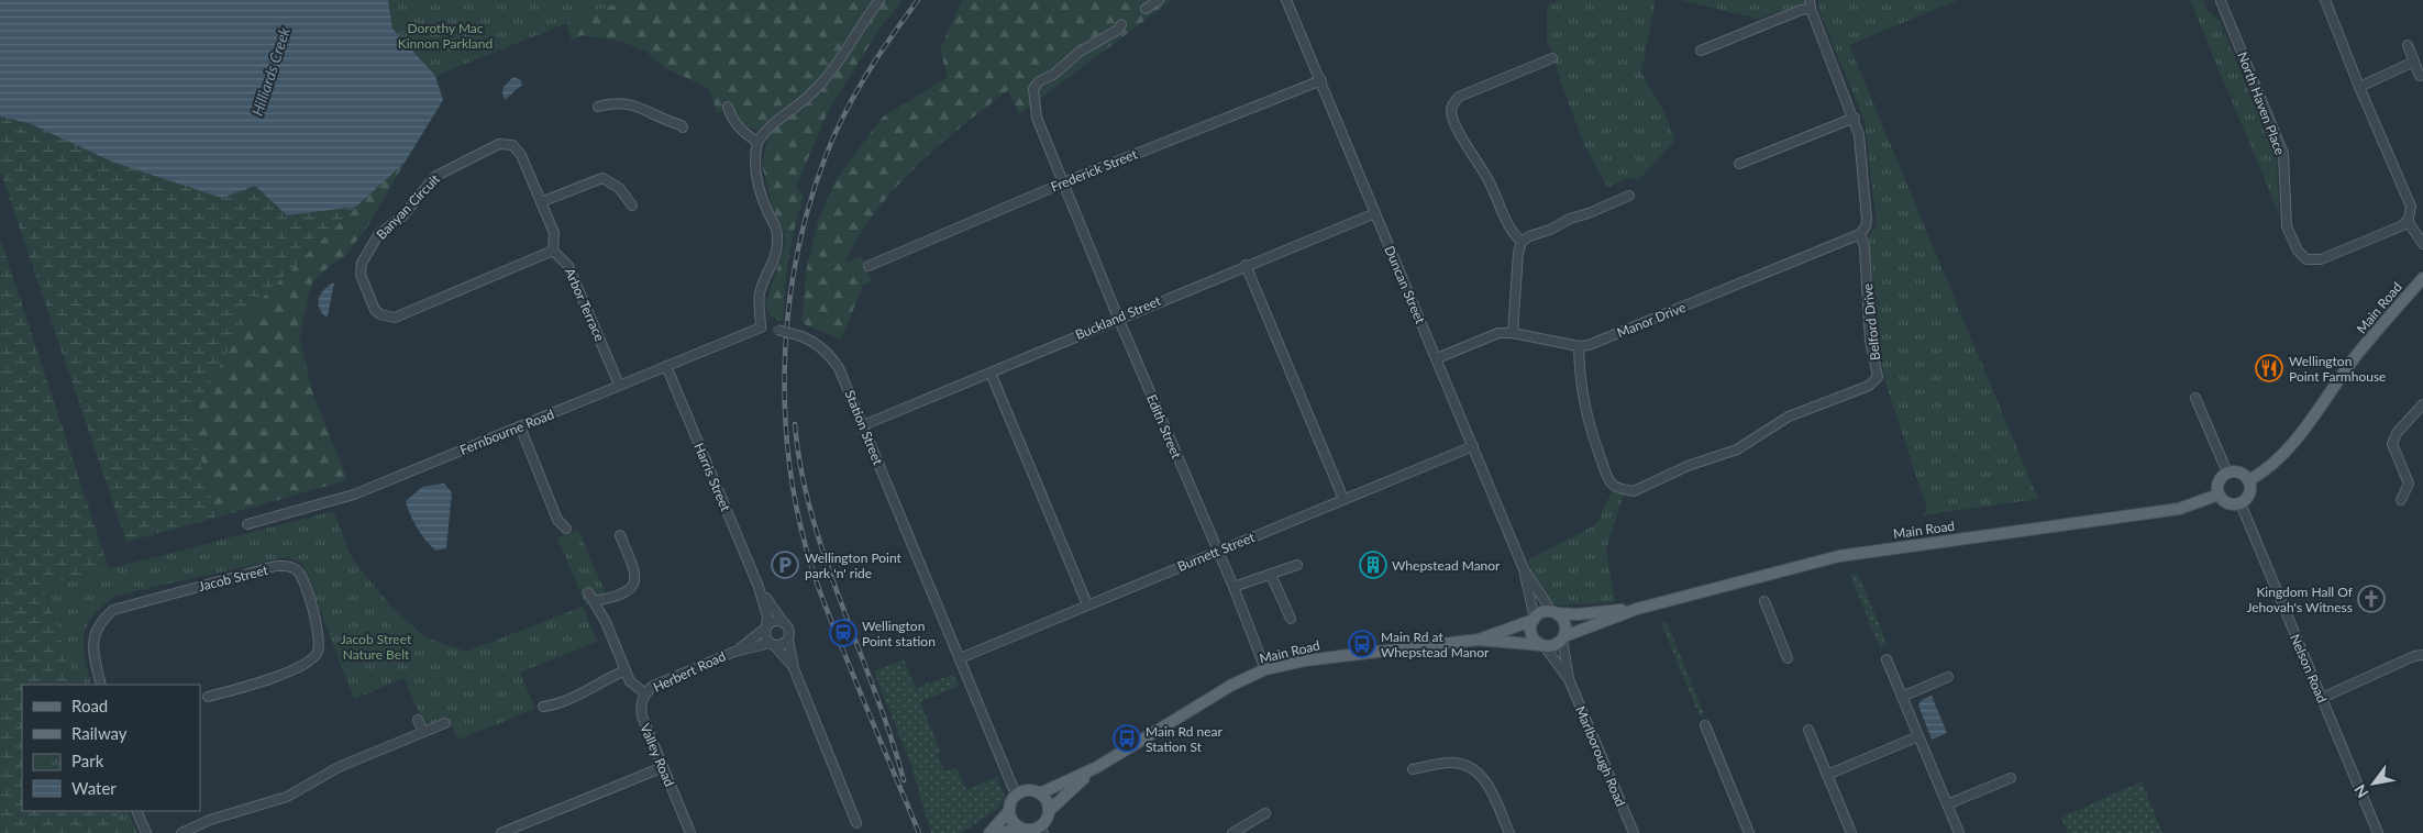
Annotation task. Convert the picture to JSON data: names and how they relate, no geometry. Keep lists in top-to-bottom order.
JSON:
{
  "streets": {
    "main road": ["Main Road"],
    "street": [
      "North Haven Place",
      "Frederick Street",
      "Banyan Circuit",
      "Duncan Street",
      "Arbor Terrace",
      "Buckland Street",
      "Manor Drive",
      "Belford Drive",
      "Edith Street",
      "Station Street",
      "Fernbourne Road",
      "Harris Street",
      "Burnett Street",
      "Jacob Street",
      "Nelson Road",
      "Herbert Road",
      "Valley Road",
      "Marlborough Road"
    ]
  },
  "crossings": [
    ["Frederick Street", "Duncan Street"],
    ["Frederick Street", "Edith Street"],
    ["Banyan Circuit", "Arbor Terrace"],
    ["Duncan Street", "Main Road"],
    ["Duncan Street", "Buckland Street"],
    ["Duncan Street", "Manor Drive"],
    ["Duncan Street", "Burnett Street"],
    ["Duncan Street", "Marlborough Road"],
    ["Arbor Terrace", "Fernbourne Road"],
    ["Main Road", "Edith Street"],
    ["Main Road", "Station Street"],
    ["Main Road", "Nelson Road"],
    ["Main Road", "Marlborough Road"],
    ["Buckland Street", "Edith Street"],
    ["Buckland Street", "Station Street"],
    ["Manor Drive", "Belford Drive"],
    ["Edith Street", "Burnett Street"],
    ["Station Street", "Fernbourne Road"],
    ["Station Street", "Burnett Street"],
    ["Fernbourne Road", "Harris Street"],
    ["Harris Street", "Herbert Road"],
    ["Herbert Road", "Valley Road"]
  ],
  "water": ["Hilliards Creek"],
  "parks": ["Dorothy Mac Kinnon Parkland", "Jacob Street Nature Belt"],
  "places": {
    "restaurant": ["Wellington Point Farmhouse"],
    "parking": ["Wellington Point park 'n' ride"],
    "building": ["Whepstead Manor"],
    "church": ["Kingdom Hall Of Jehovah's Witness"],
    "station": ["Wellington Point station"],
    "bus stop": ["Main Rd at Whepstead Manor", "Main Rd near Station St"]
  },
  "legend": [
    "Road",
    "Railway",
    "Park",
    "Water"
  ],
  "north": "bottom left"
}
